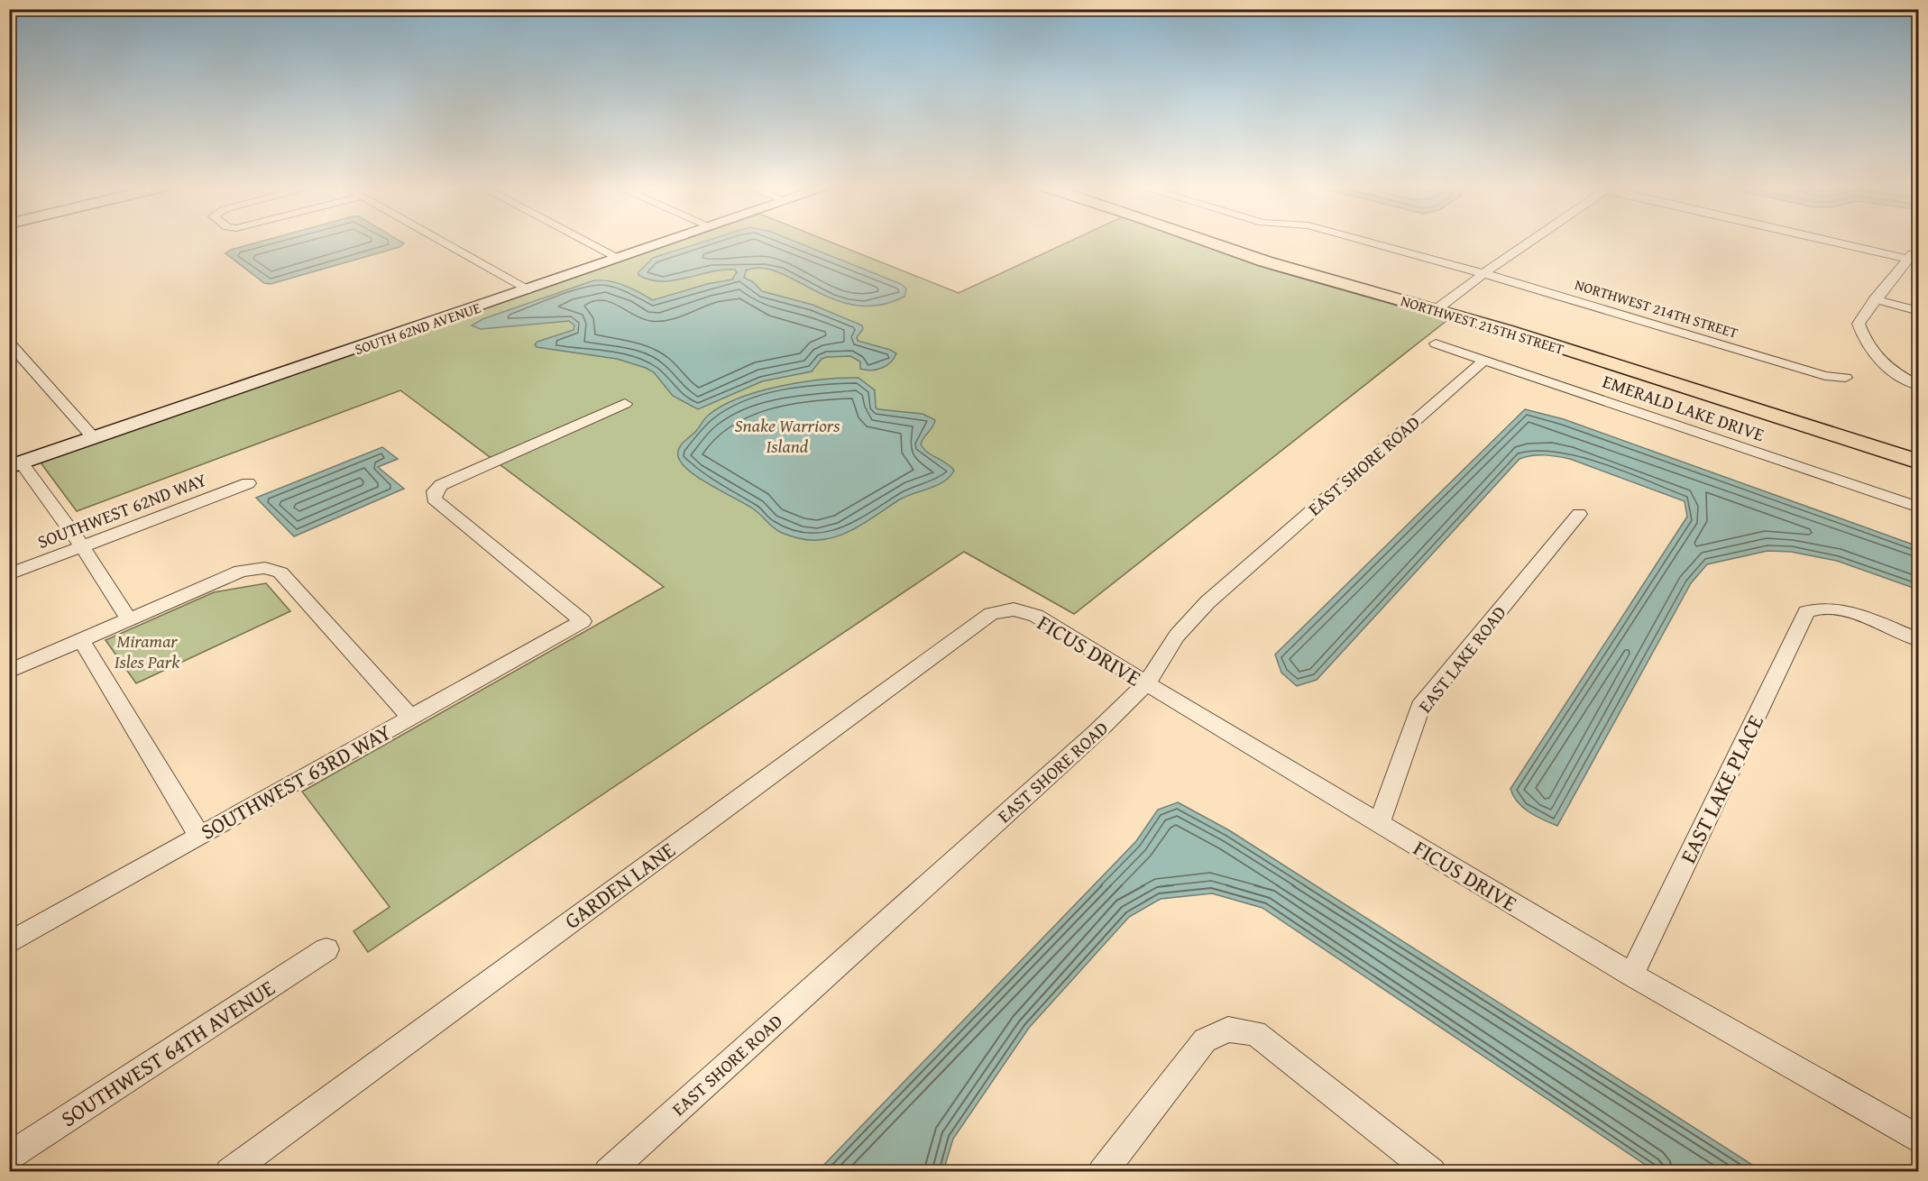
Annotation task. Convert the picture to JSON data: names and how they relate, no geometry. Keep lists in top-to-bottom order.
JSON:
{
  "streets": {
    "main road": ["NORTHWEST 215TH STREET"],
    "street": [
      "NORTHWEST 214TH STREET",
      "SOUTH 62ND AVENUE",
      "EMERALD LAKE DRIVE",
      "EAST SHORE ROAD",
      "SOUTHWEST 62ND WAY",
      "FICUS DRIVE",
      "EAST LAKE ROAD",
      "SOUTHWEST 63RD WAY",
      "EAST LAKE PLACE",
      "GARDEN LANE",
      "SOUTHWEST 64TH AVENUE"
    ]
  },
  "crossings": [
    ["EMERALD LAKE DRIVE", "EAST SHORE ROAD"],
    ["EAST SHORE ROAD", "FICUS DRIVE"],
    ["FICUS DRIVE", "EAST LAKE ROAD"],
    ["FICUS DRIVE", "EAST LAKE PLACE"],
    ["FICUS DRIVE", "GARDEN LANE"]
  ],
  "parks": ["Snake Warriors Island", "Miramar Isles Park"]
}
